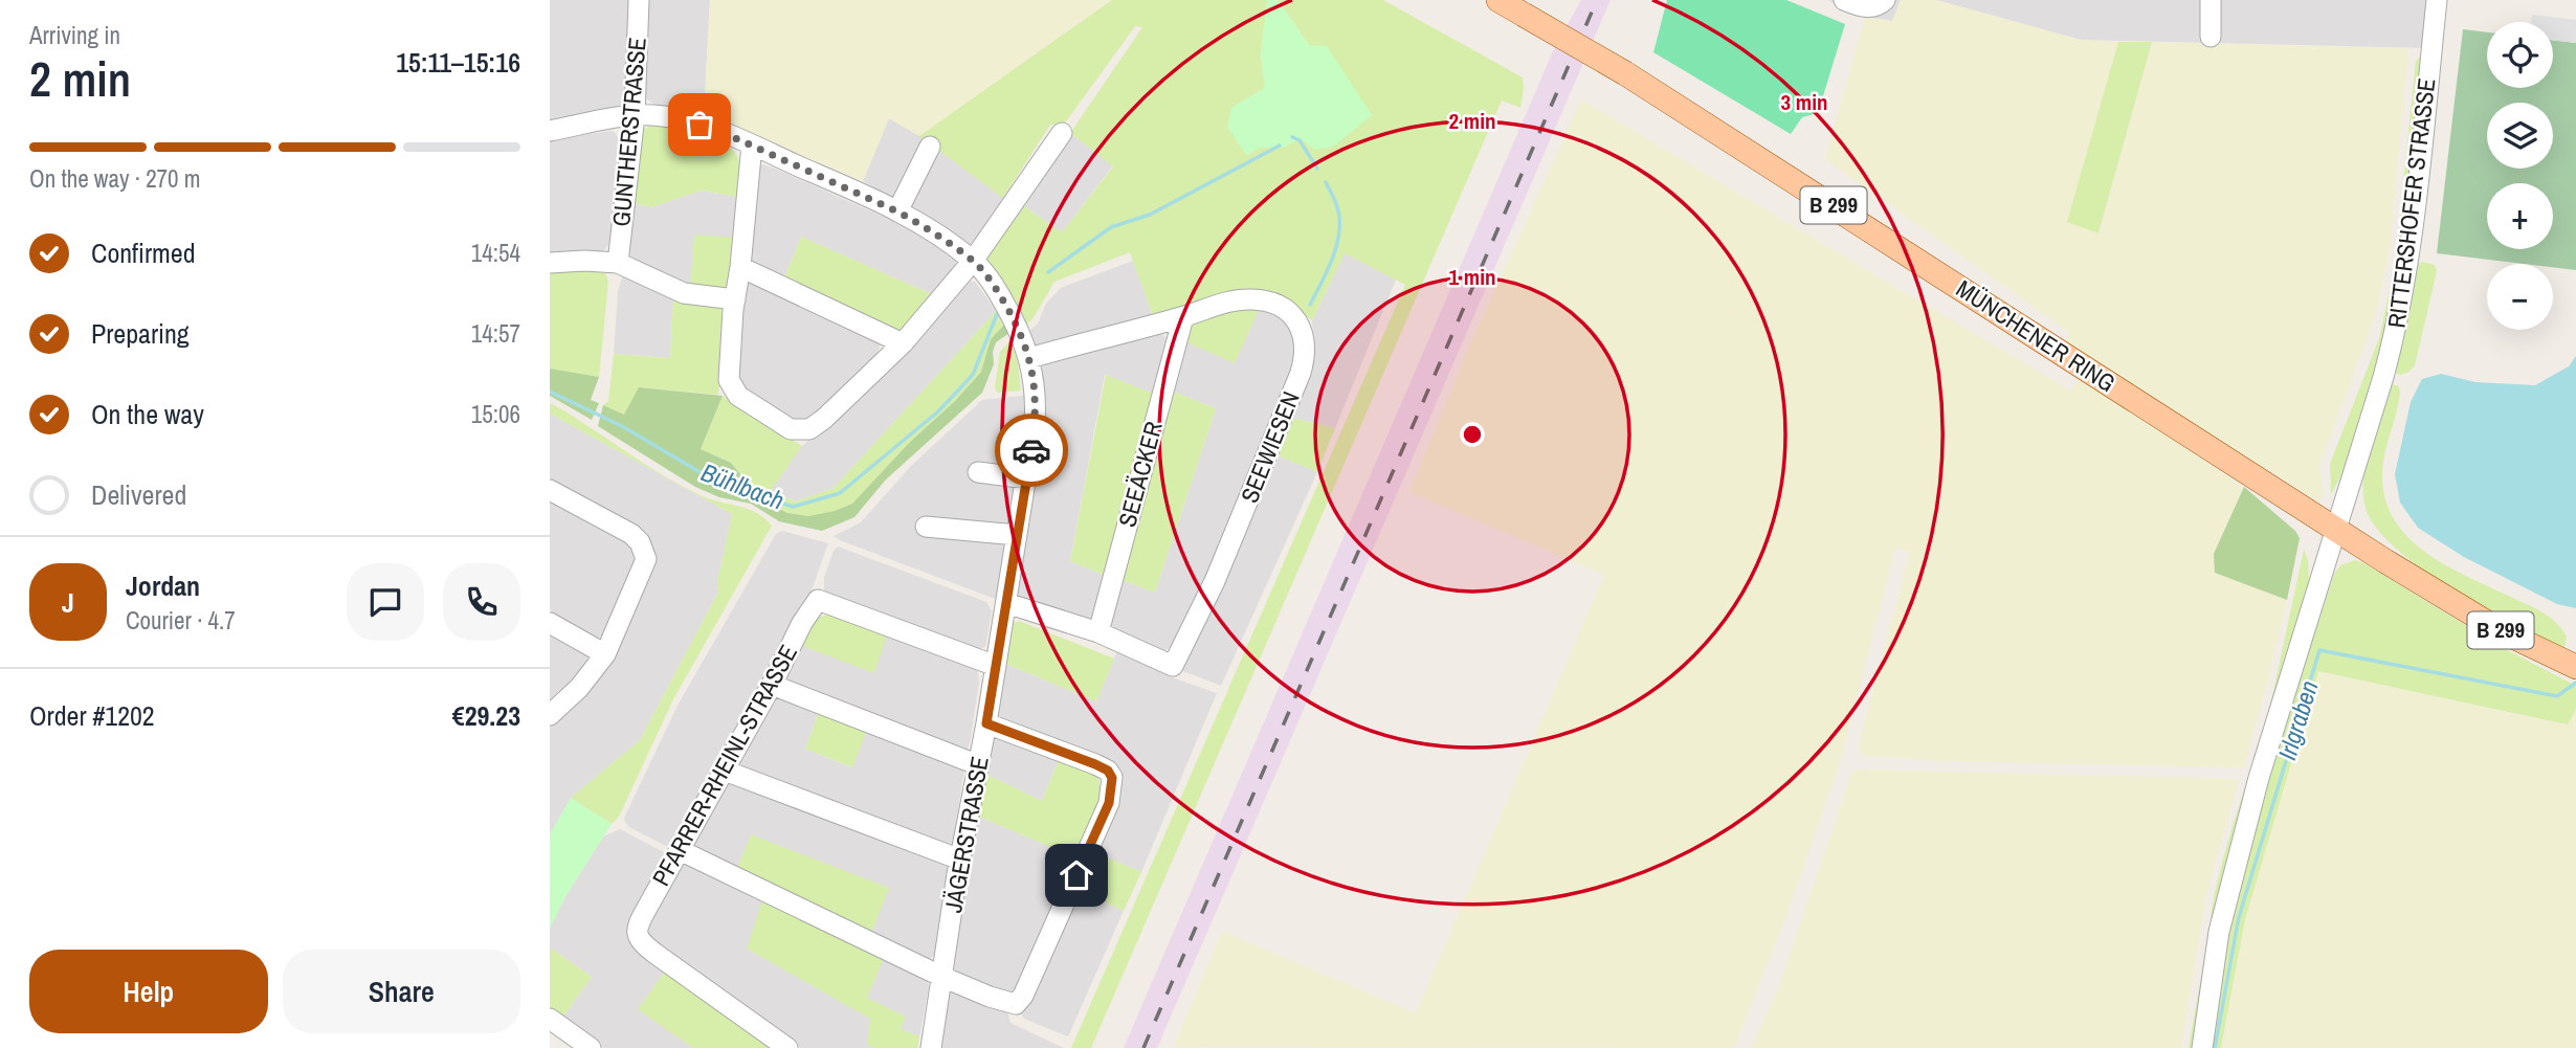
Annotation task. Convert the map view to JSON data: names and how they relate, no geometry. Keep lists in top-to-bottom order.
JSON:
{
  "streets": {
    "main road": ["B 299", "MÜNCHENER RING"],
    "street": [
      "GUNTHERSTRASSE",
      "RITTERSHOFER STRASSE",
      "SEEWIESEN",
      "SEEÄCKER",
      "PFARRER-RHEINL-STRASSE",
      "JÄGERSTRASSE"
    ]
  },
  "crossings": [
    ["GUNTHERSTRASSE", "JÄGERSTRASSE"],
    ["RITTERSHOFER STRASSE", "MÜNCHENER RING"],
    ["SEEWIESEN", "SEEÄCKER"],
    ["SEEWIESEN", "JÄGERSTRASSE"],
    ["PFARRER-RHEINL-STRASSE", "JÄGERSTRASSE"]
  ],
  "water": ["Bühlbach", "Irlgraben"],
  "page": {
    "heading": ["2 min", "Arriving in", "15:11–15:16"],
    "panel": [
      "Jordan",
      "Courier · 4.7",
      "Order #1202",
      "€29.23"
    ],
    "map_buttons": ["+", "−"],
    "bar": "On the way · 270 m",
    "list": [
      ["Confirmed", "14:54"],
      ["Preparing", "14:57"],
      ["On the way", "15:06"],
      "Delivered"
    ],
    "round": "J",
    "buttons": ["Help", "Share"]
  },
  "rings": ["3 min", "2 min", "1 min"]
}
